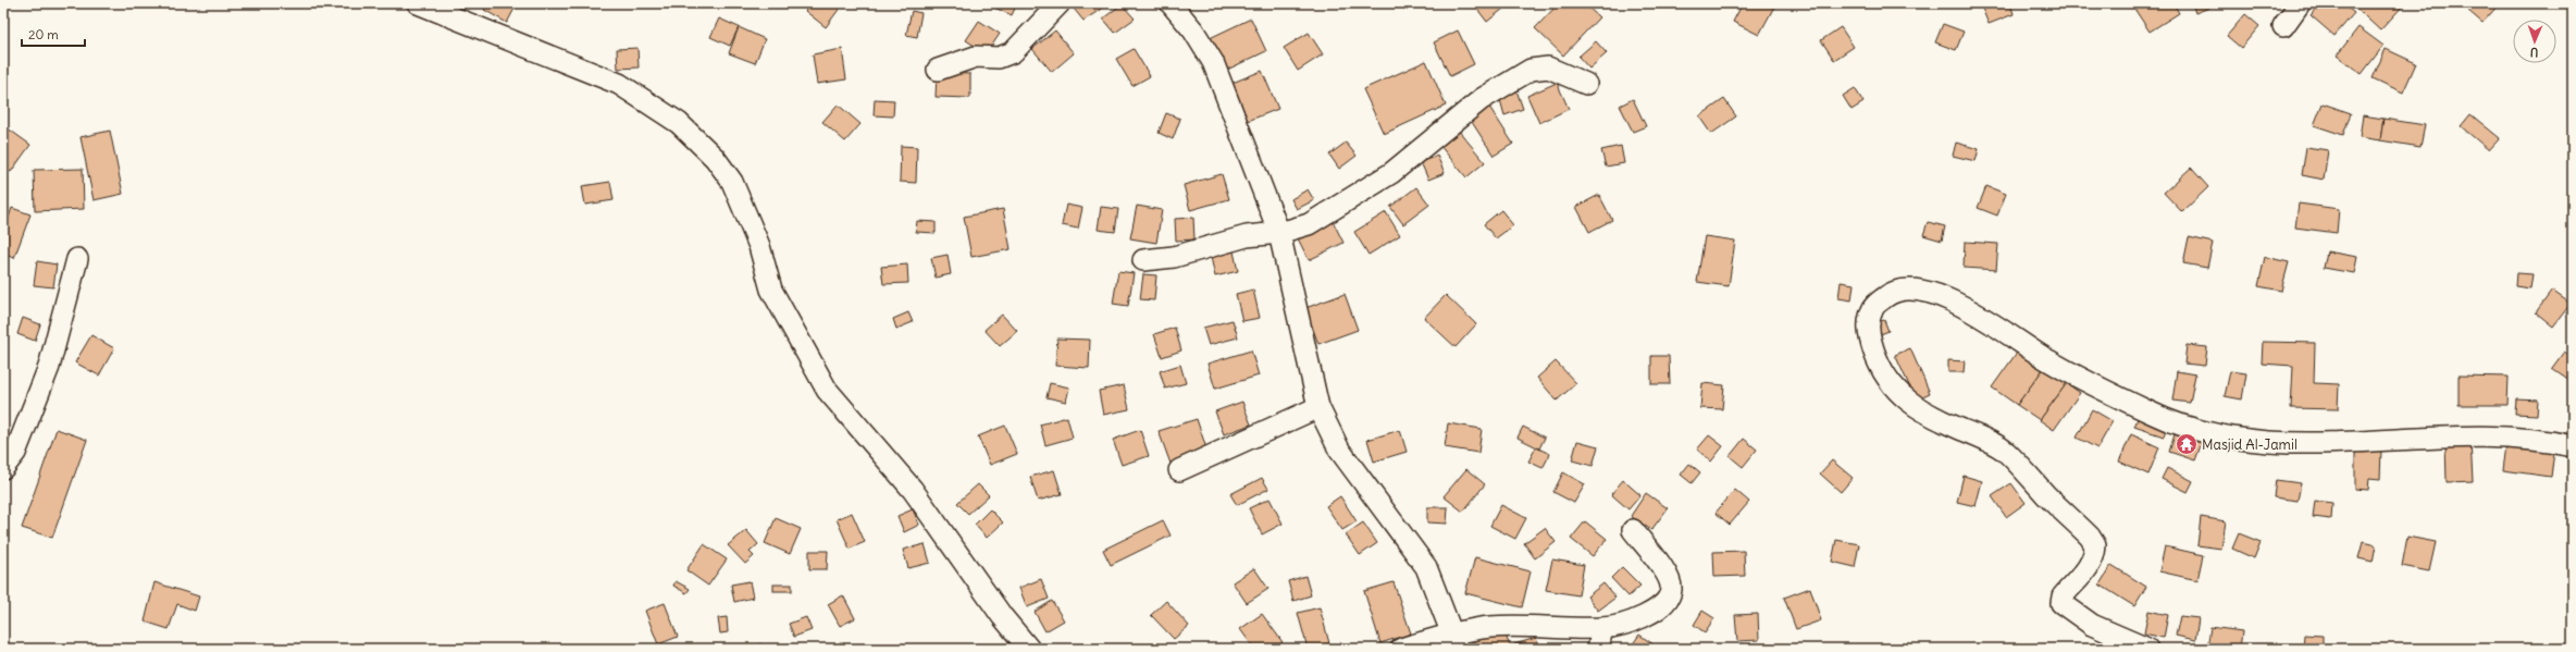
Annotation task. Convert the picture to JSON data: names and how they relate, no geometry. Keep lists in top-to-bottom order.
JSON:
{
  "places": {
    "temple": ["Masjid Al-Jamil"]
  },
  "scale_bar": "20 m",
  "north": "bottom"
}
